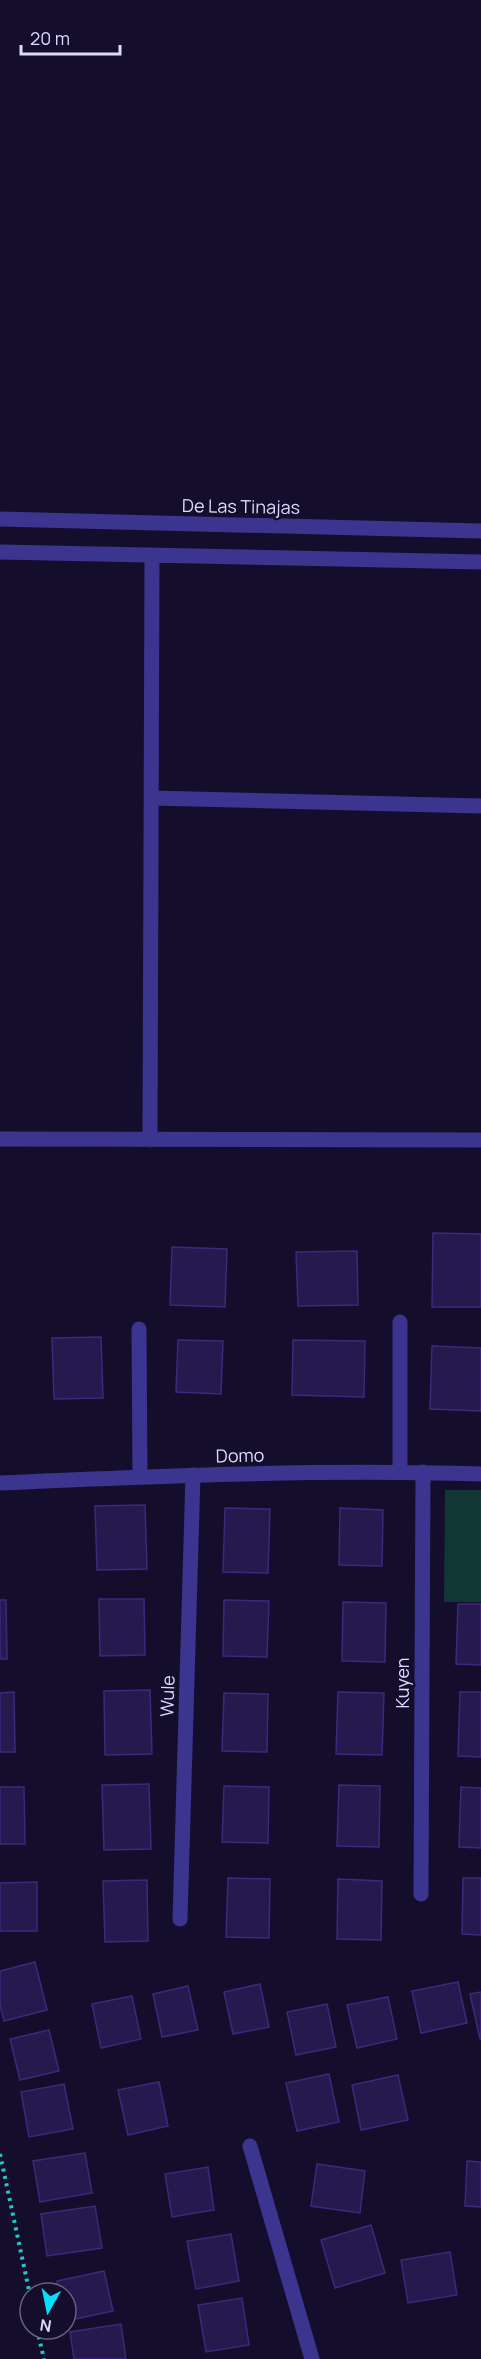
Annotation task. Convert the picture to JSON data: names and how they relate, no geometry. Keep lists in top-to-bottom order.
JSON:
{
  "streets": {
    "street": [
      "De Las Tinajas",
      "Domo",
      "Kuyen",
      "Wule"
    ]
  },
  "crossings": [
    ["Domo", "Kuyen"],
    ["Domo", "Wule"]
  ],
  "scale_bar": "20 m",
  "north": "bottom"
}
